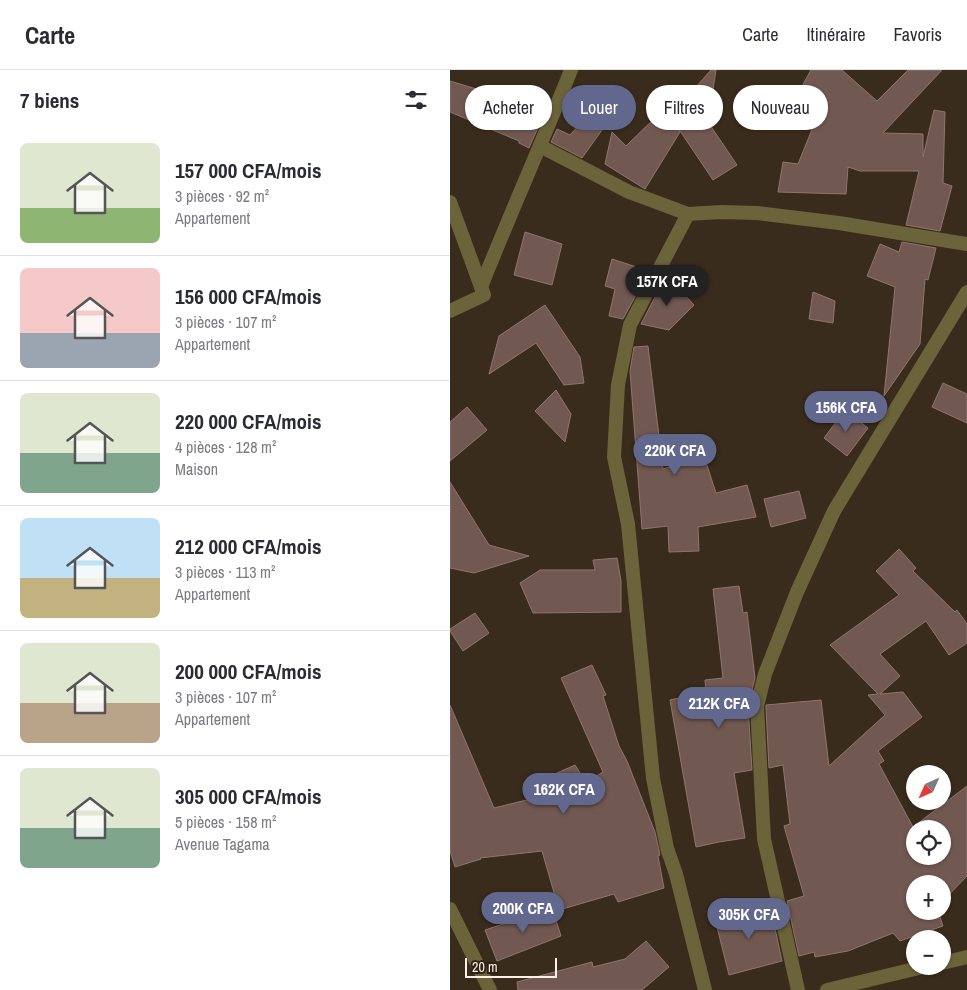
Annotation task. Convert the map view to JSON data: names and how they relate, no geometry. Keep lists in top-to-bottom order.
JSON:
{
  "scale_bar": "20 m",
  "north": "bottom left",
  "page": {
    "header": "Carte",
    "nav": ["Carte", "Itinéraire", "Favoris"],
    "heading": "7 biens",
    "chip": [
      "Acheter",
      "Louer",
      "Filtres",
      "Nouveau"
    ],
    "list": [
      {
        "name": "157 000 CFA/mois",
        "note": "3 pièces · 92 m² · Appartement"
      },
      {
        "name": "156 000 CFA/mois",
        "note": "3 pièces · 107 m² · Appartement"
      },
      {
        "name": "220 000 CFA/mois",
        "note": "4 pièces · 128 m² · Maison"
      },
      {
        "name": "212 000 CFA/mois",
        "note": "3 pièces · 113 m² · Appartement"
      },
      {
        "name": "200 000 CFA/mois",
        "note": "3 pièces · 107 m² · Appartement"
      },
      {
        "name": "305 000 CFA/mois",
        "note": "5 pièces · 158 m² · Avenue Tagama"
      }
    ],
    "price": [
      "157K CFA",
      "156K CFA",
      "220K CFA",
      "212K CFA",
      "162K CFA",
      "200K CFA",
      "305K CFA"
    ],
    "map_buttons": ["+", "−"],
    "scale": "20 m"
  }
}
